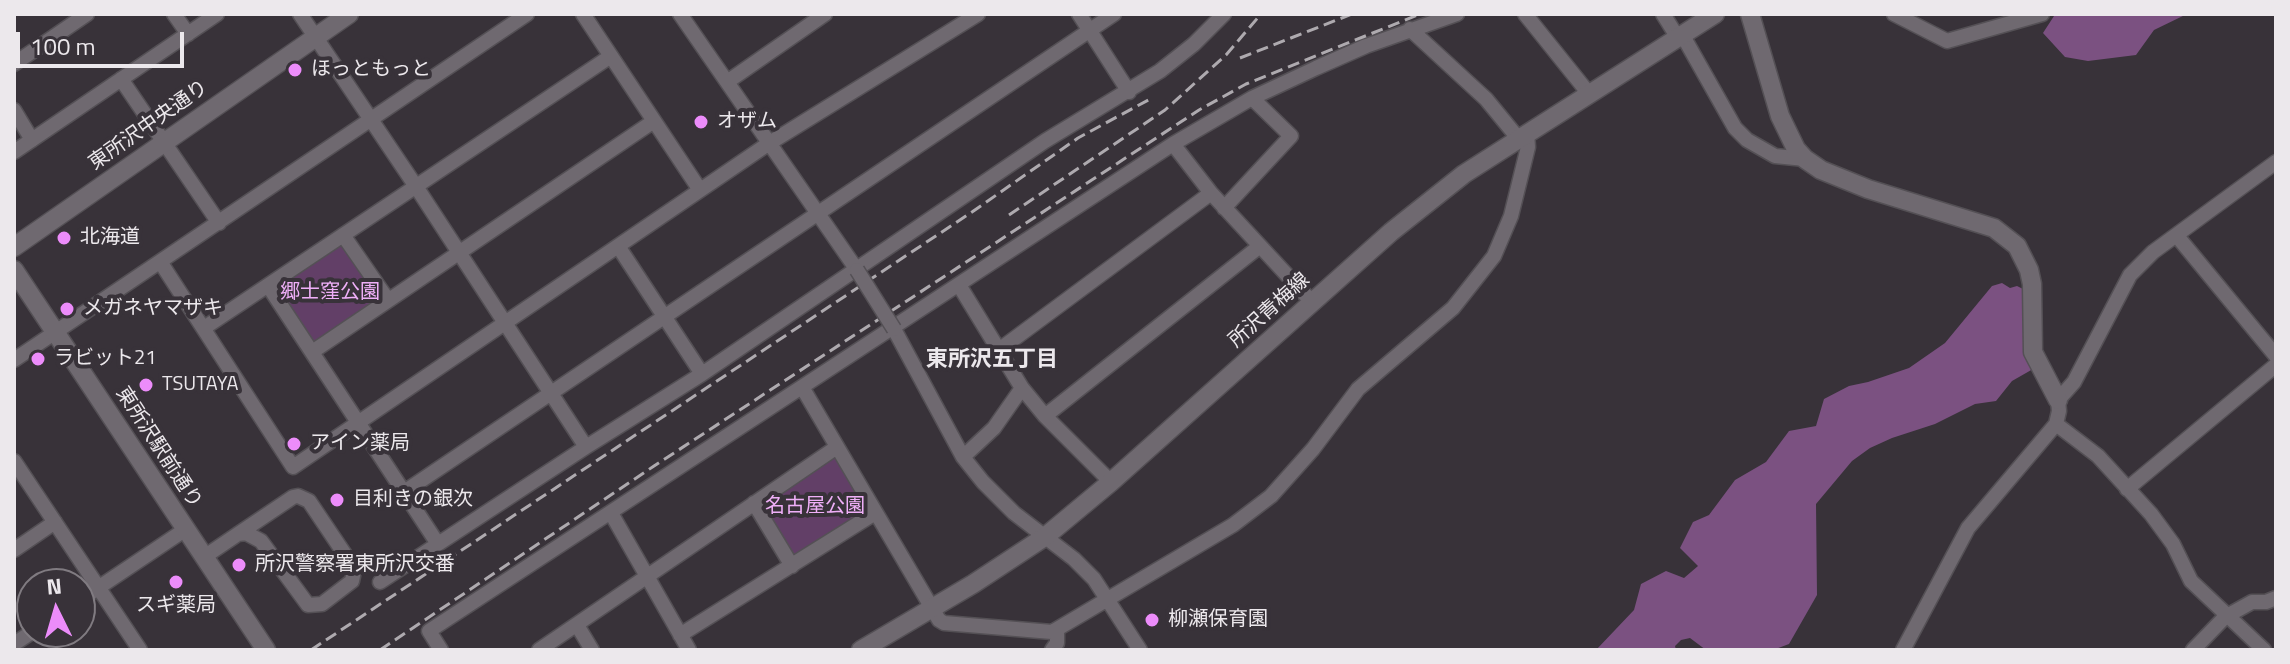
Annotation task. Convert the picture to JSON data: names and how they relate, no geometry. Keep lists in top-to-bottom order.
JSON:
{
  "streets": {
    "street": ["東所沢中央通り", "所沢青梅線", "東所沢駅前通り"]
  },
  "districts": ["東所沢五丁目"],
  "parks": ["郷士窪公園", "名古屋公園"],
  "places": [
    "ほっともっと",
    "オザム",
    "北海道",
    "メガネヤマザキ",
    "ラビット21",
    "TSUTAYA",
    "アイン薬局",
    "目利きの銀次",
    "所沢警察署東所沢交番",
    "スギ薬局",
    "柳瀬保育園"
  ],
  "scale_bar": "100 m",
  "north": "top"
}
